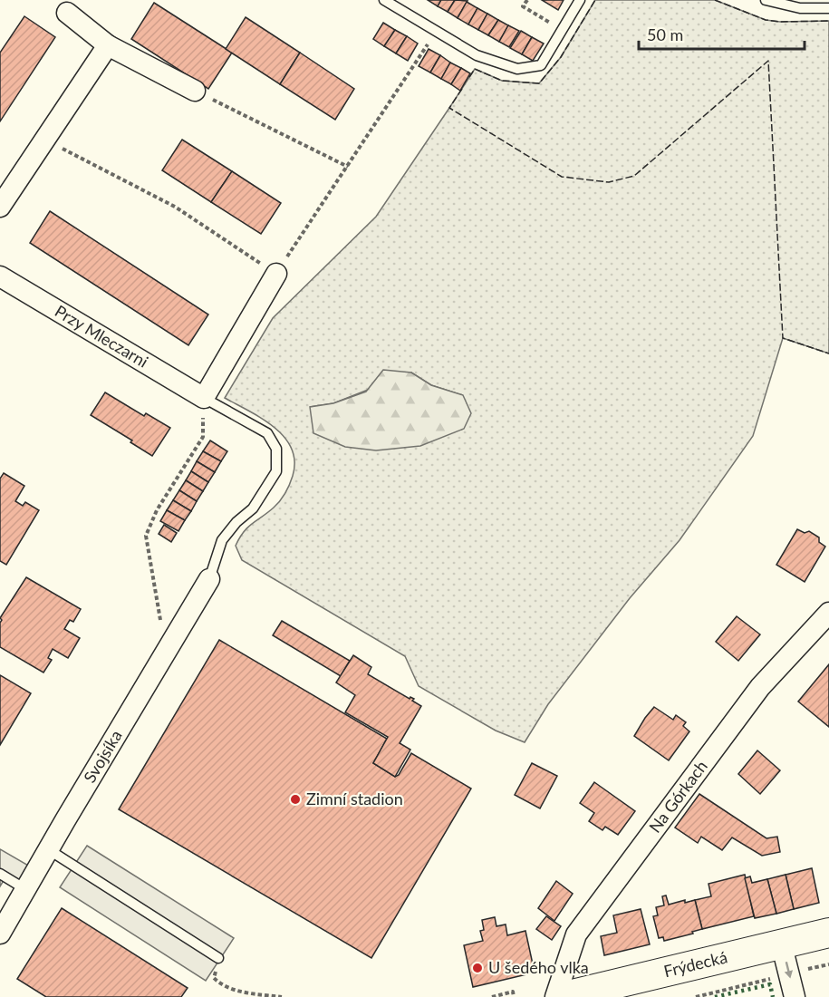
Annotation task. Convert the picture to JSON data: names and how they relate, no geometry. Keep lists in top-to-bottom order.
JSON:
{
  "streets": {
    "main road": ["Frýdecká"],
    "street": ["Przy Mleczarni", "Svojsíka", "Na Górkach"]
  },
  "places": ["Zimní stadion", "U šedého vlka"],
  "scale_bar": "50 m"
}
